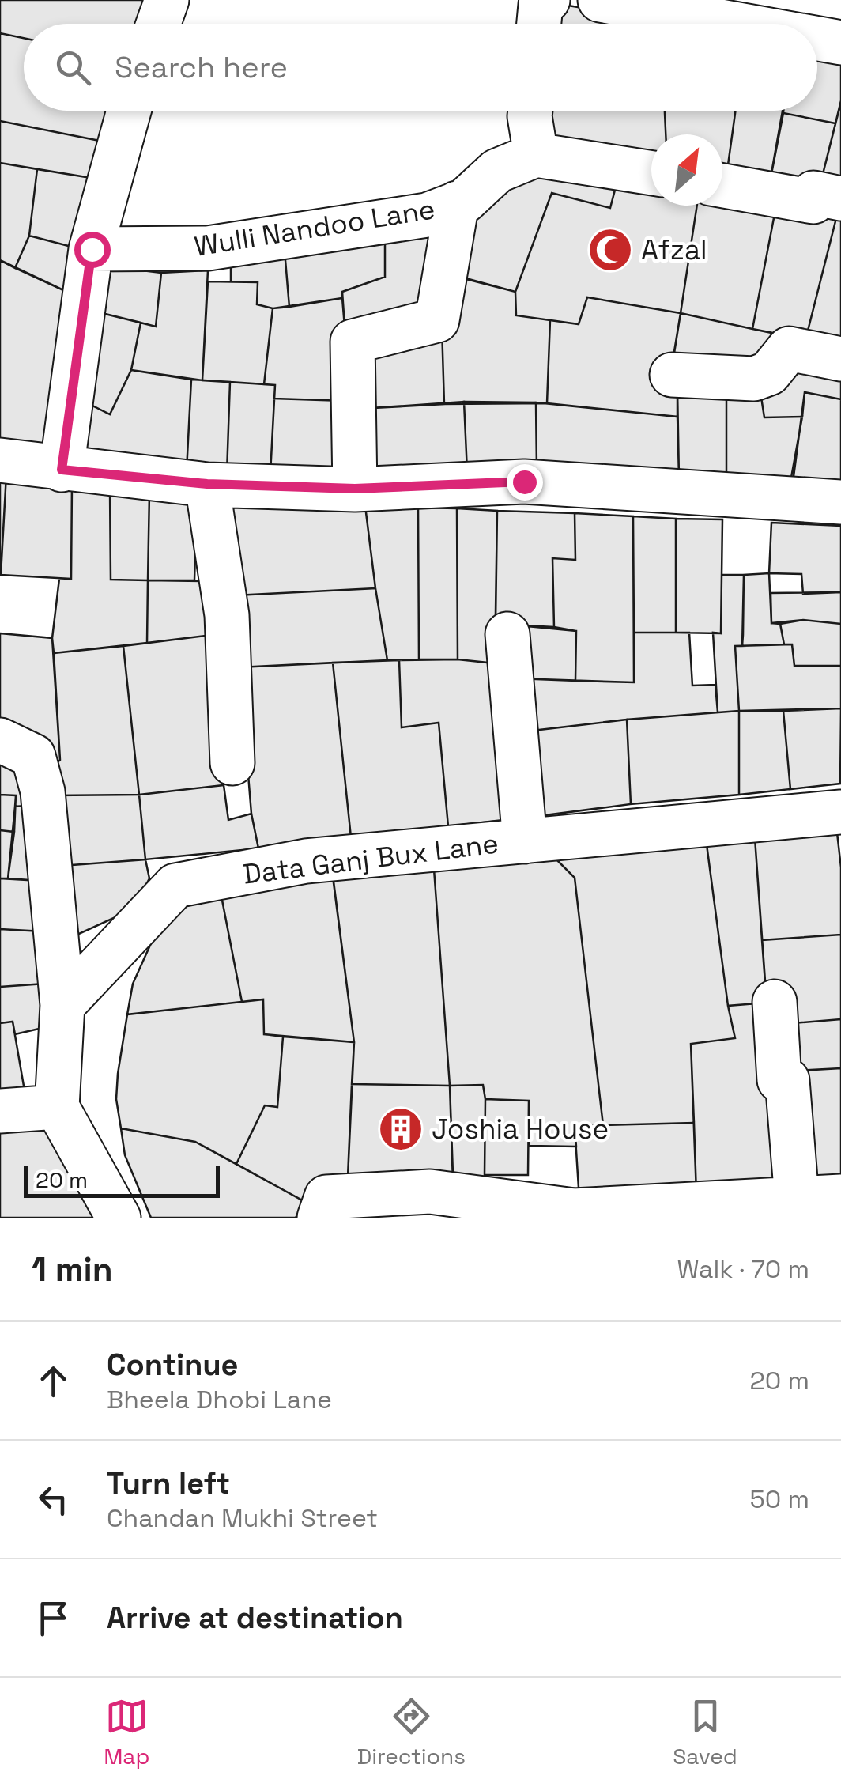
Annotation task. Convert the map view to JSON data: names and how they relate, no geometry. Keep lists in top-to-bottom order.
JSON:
{
  "streets": {
    "street": ["Wulli Nandoo Lane", "Data Ganj Bux Lane"]
  },
  "places": {
    "mosque": ["Afzal"],
    "building": ["Joshia House"]
  },
  "scale_bar": "20 m",
  "north": "top right",
  "page": {
    "search": "Search here",
    "scale": "20 m",
    "heading": ["1 min", "Walk · 70 m"],
    "list": [
      ["Continue", "Bheela Dhobi Lane", "20 m"],
      ["Turn left", "Chandan Mukhi Street", "50 m"],
      "Arrive at destination"
    ],
    "nav": ["Map", "Directions", "Saved"]
  }
}
